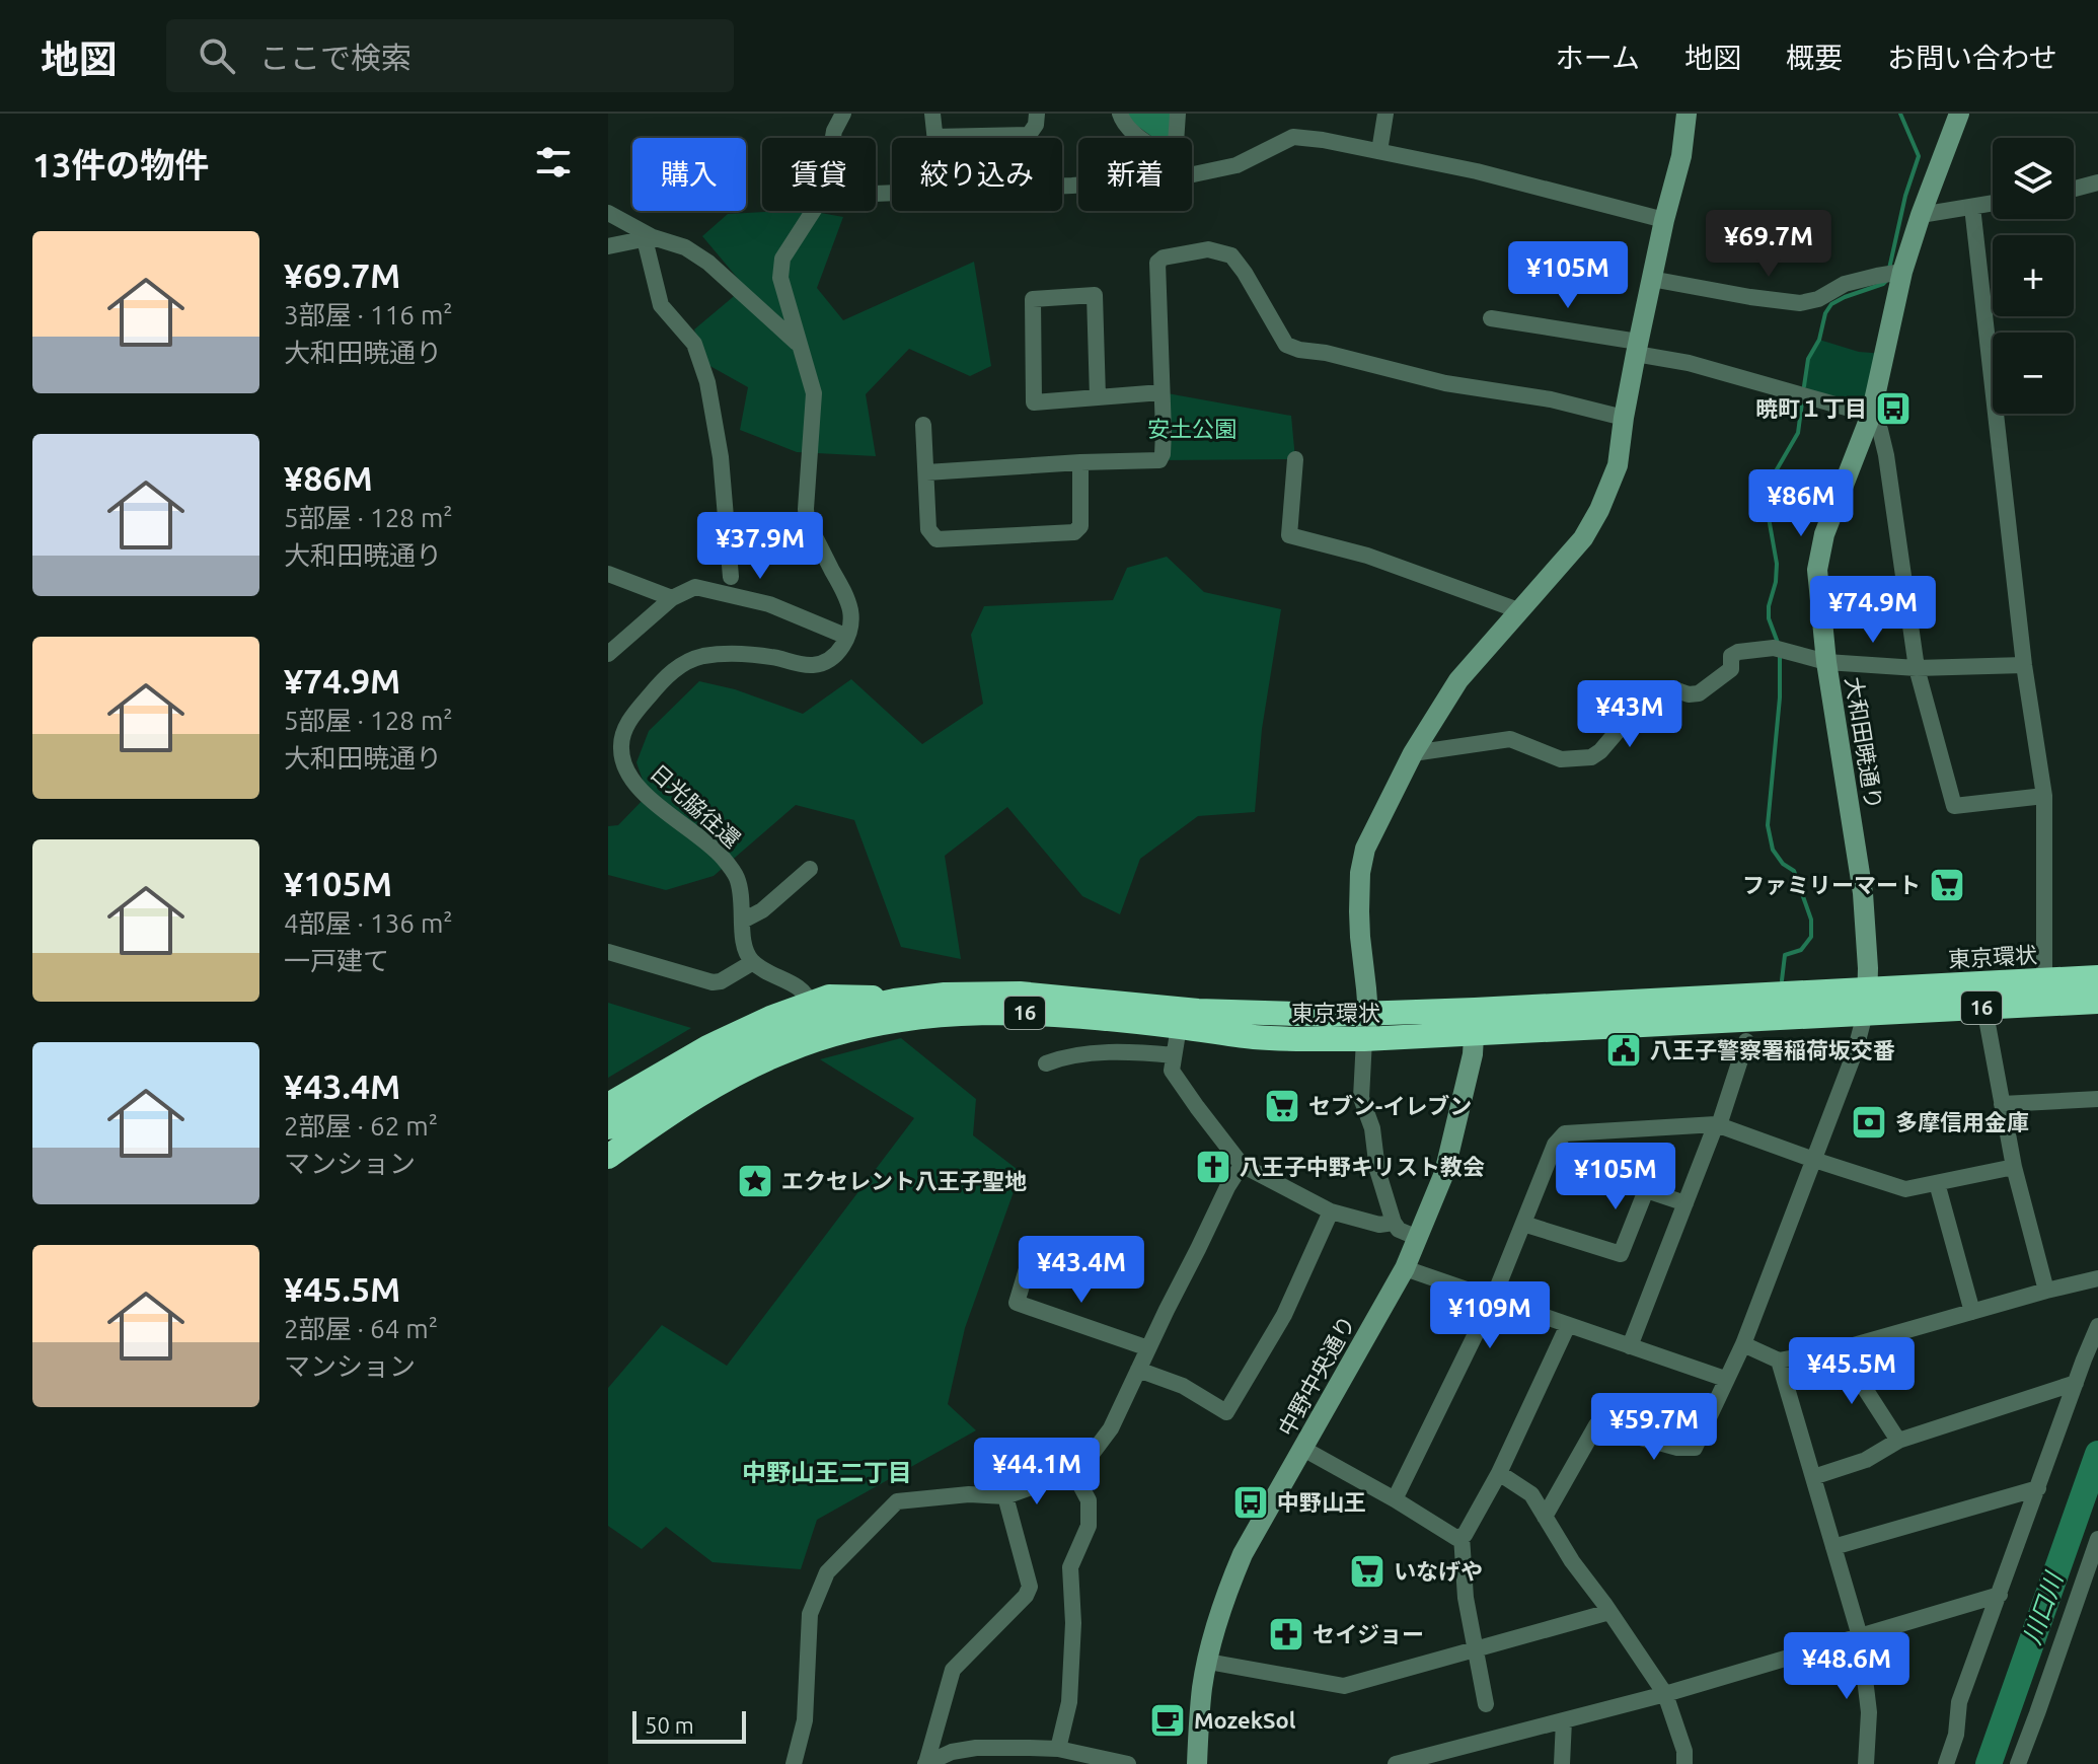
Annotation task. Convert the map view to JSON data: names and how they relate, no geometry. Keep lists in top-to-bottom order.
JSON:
{
  "streets": {
    "highway": ["東京環状", "16"],
    "street": ["大和田暁通り", "日光脇往還", "中野中央通り"]
  },
  "crossings": [
    ["大和田暁通り", "東京環状"],
    ["東京環状", "中野中央通り"]
  ],
  "districts": ["中野山王二丁目"],
  "water": ["川口川"],
  "parks": ["安土公園"],
  "places": {
    "bus stop": ["暁町１丁目", "中野山王"],
    "supermarket": ["ファミリーマート", "セブン-イレブン", "いなげや"],
    "public building": ["八王子警察署稲荷坂交番"],
    "bank": ["多摩信用金庫"],
    "church": ["八王子中野キリスト教会"],
    "place": ["エクセレント八王子聖地"],
    "pharmacy": ["セイジョー"],
    "cafe": ["MozekSol"]
  },
  "scale_bar": "50 m",
  "page": {
    "header": "地図",
    "search": "ここで検索",
    "nav": [
      "ホーム",
      "地図",
      "概要",
      "お問い合わせ"
    ],
    "heading": "13件の物件",
    "map_buttons": ["+", "−"],
    "chip": [
      "購入",
      "賃貸",
      "絞り込み",
      "新着"
    ],
    "price": [
      "¥69.7M",
      "¥105M",
      "¥86M",
      "¥37.9M",
      "¥74.9M",
      "¥43M",
      "¥105M",
      "¥43.4M",
      "¥109M",
      "¥45.5M",
      "¥59.7M",
      "¥44.1M",
      "¥48.6M"
    ],
    "list": [
      {
        "name": "¥69.7M",
        "note": "3部屋 · 116 m² · 大和田暁通り"
      },
      {
        "name": "¥86M",
        "note": "5部屋 · 128 m² · 大和田暁通り"
      },
      {
        "name": "¥74.9M",
        "note": "5部屋 · 128 m² · 大和田暁通り"
      },
      {
        "name": "¥105M",
        "note": "4部屋 · 136 m² · 一戸建て"
      },
      {
        "name": "¥43.4M",
        "note": "2部屋 · 62 m² · マンション"
      },
      {
        "name": "¥45.5M",
        "note": "2部屋 · 64 m² · マンション"
      }
    ],
    "scale": "50 m"
  }
}
